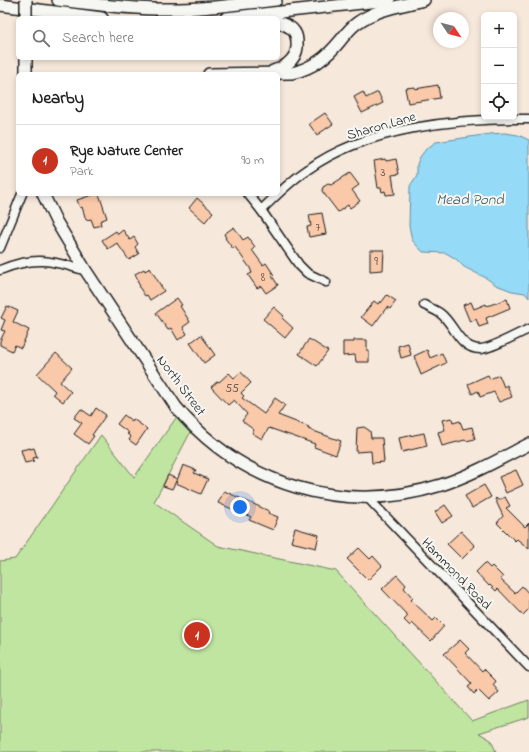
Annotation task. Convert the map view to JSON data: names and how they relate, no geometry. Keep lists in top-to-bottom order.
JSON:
{
  "streets": {
    "main road": ["North Street"],
    "street": ["Sharon Lane", "Hammond Road"]
  },
  "crossings": [
    ["North Street", "Hammond Road"]
  ],
  "water": ["Mead Pond"],
  "house_numbers": [
    "3",
    "7",
    "9",
    "8",
    "55"
  ],
  "north": "bottom right",
  "page": {
    "map_buttons": ["+", "−"],
    "search": "Search here",
    "heading": "Nearby",
    "list": [
      {
        "mark": "1",
        "name": "Rye Nature Center",
        "note": "Park",
        "value": "90 m"
      }
    ],
    "pins": "1"
  }
}
